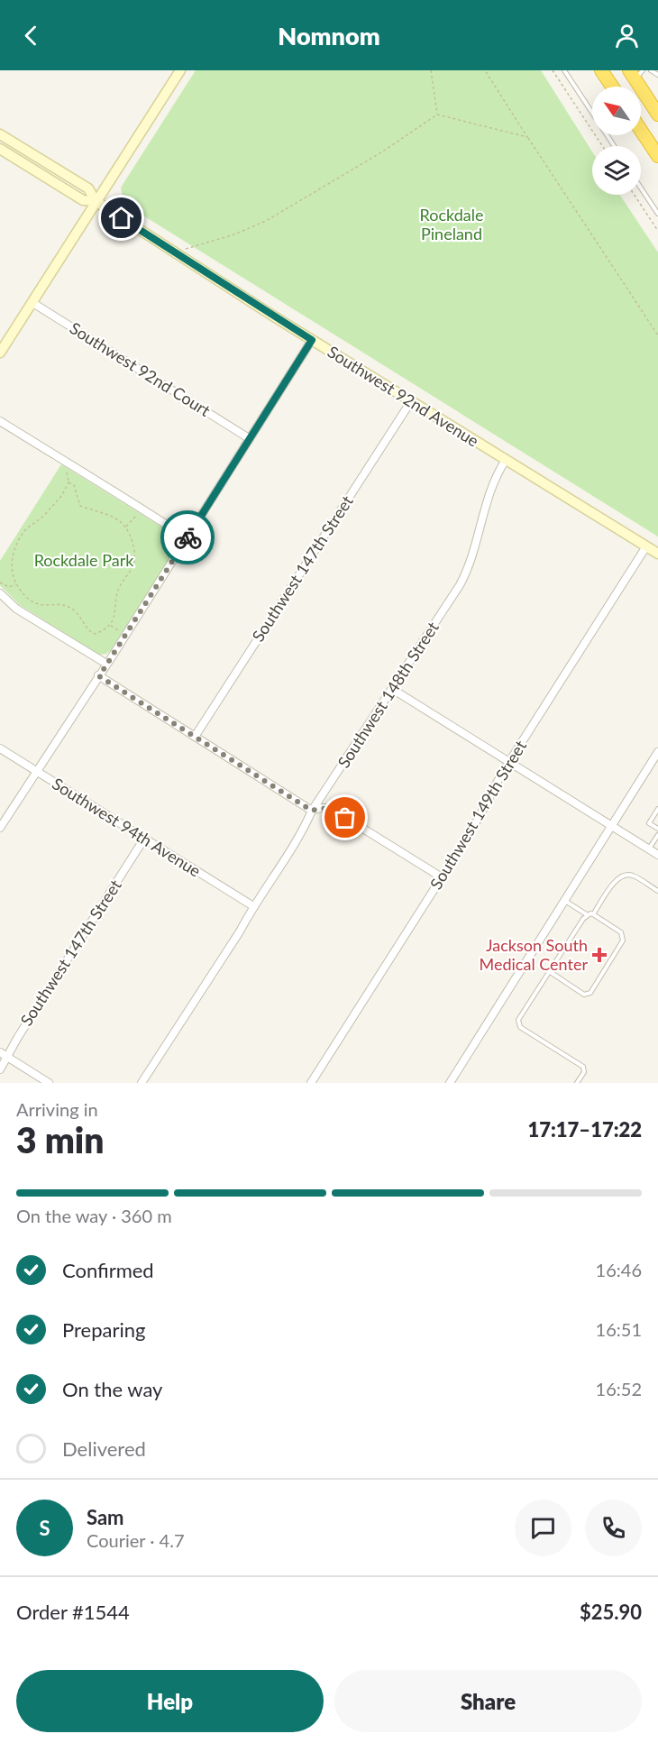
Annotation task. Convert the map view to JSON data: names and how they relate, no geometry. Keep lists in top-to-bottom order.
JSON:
{
  "streets": {
    "street": [
      "Southwest 92nd Court",
      "Southwest 92nd Avenue",
      "Southwest 147th Street",
      "Southwest 148th Street",
      "Southwest 149th Street",
      "Southwest 94th Avenue"
    ]
  },
  "crossings": [
    ["Southwest 92nd Avenue", "Southwest 147th Street"],
    ["Southwest 92nd Avenue", "Southwest 148th Street"],
    ["Southwest 92nd Avenue", "Southwest 149th Street"],
    ["Southwest 147th Street", "Southwest 94th Avenue"],
    ["Southwest 148th Street", "Southwest 94th Avenue"]
  ],
  "parks": ["Rockdale Pineland", "Rockdale Park"],
  "places": {
    "health": ["Jackson South Medical Center"]
  },
  "north": "top left",
  "page": {
    "header": "Nomnom",
    "heading": ["3 min", "Arriving in", "17:17–17:22"],
    "panel": [
      "Sam",
      "Courier · 4.7",
      "Order #1544",
      "$25.90"
    ],
    "bar": "On the way · 360 m",
    "list": [
      ["Confirmed", "16:46"],
      ["Preparing", "16:51"],
      ["On the way", "16:52"],
      "Delivered"
    ],
    "round": "S",
    "buttons": ["Help", "Share"]
  }
}
